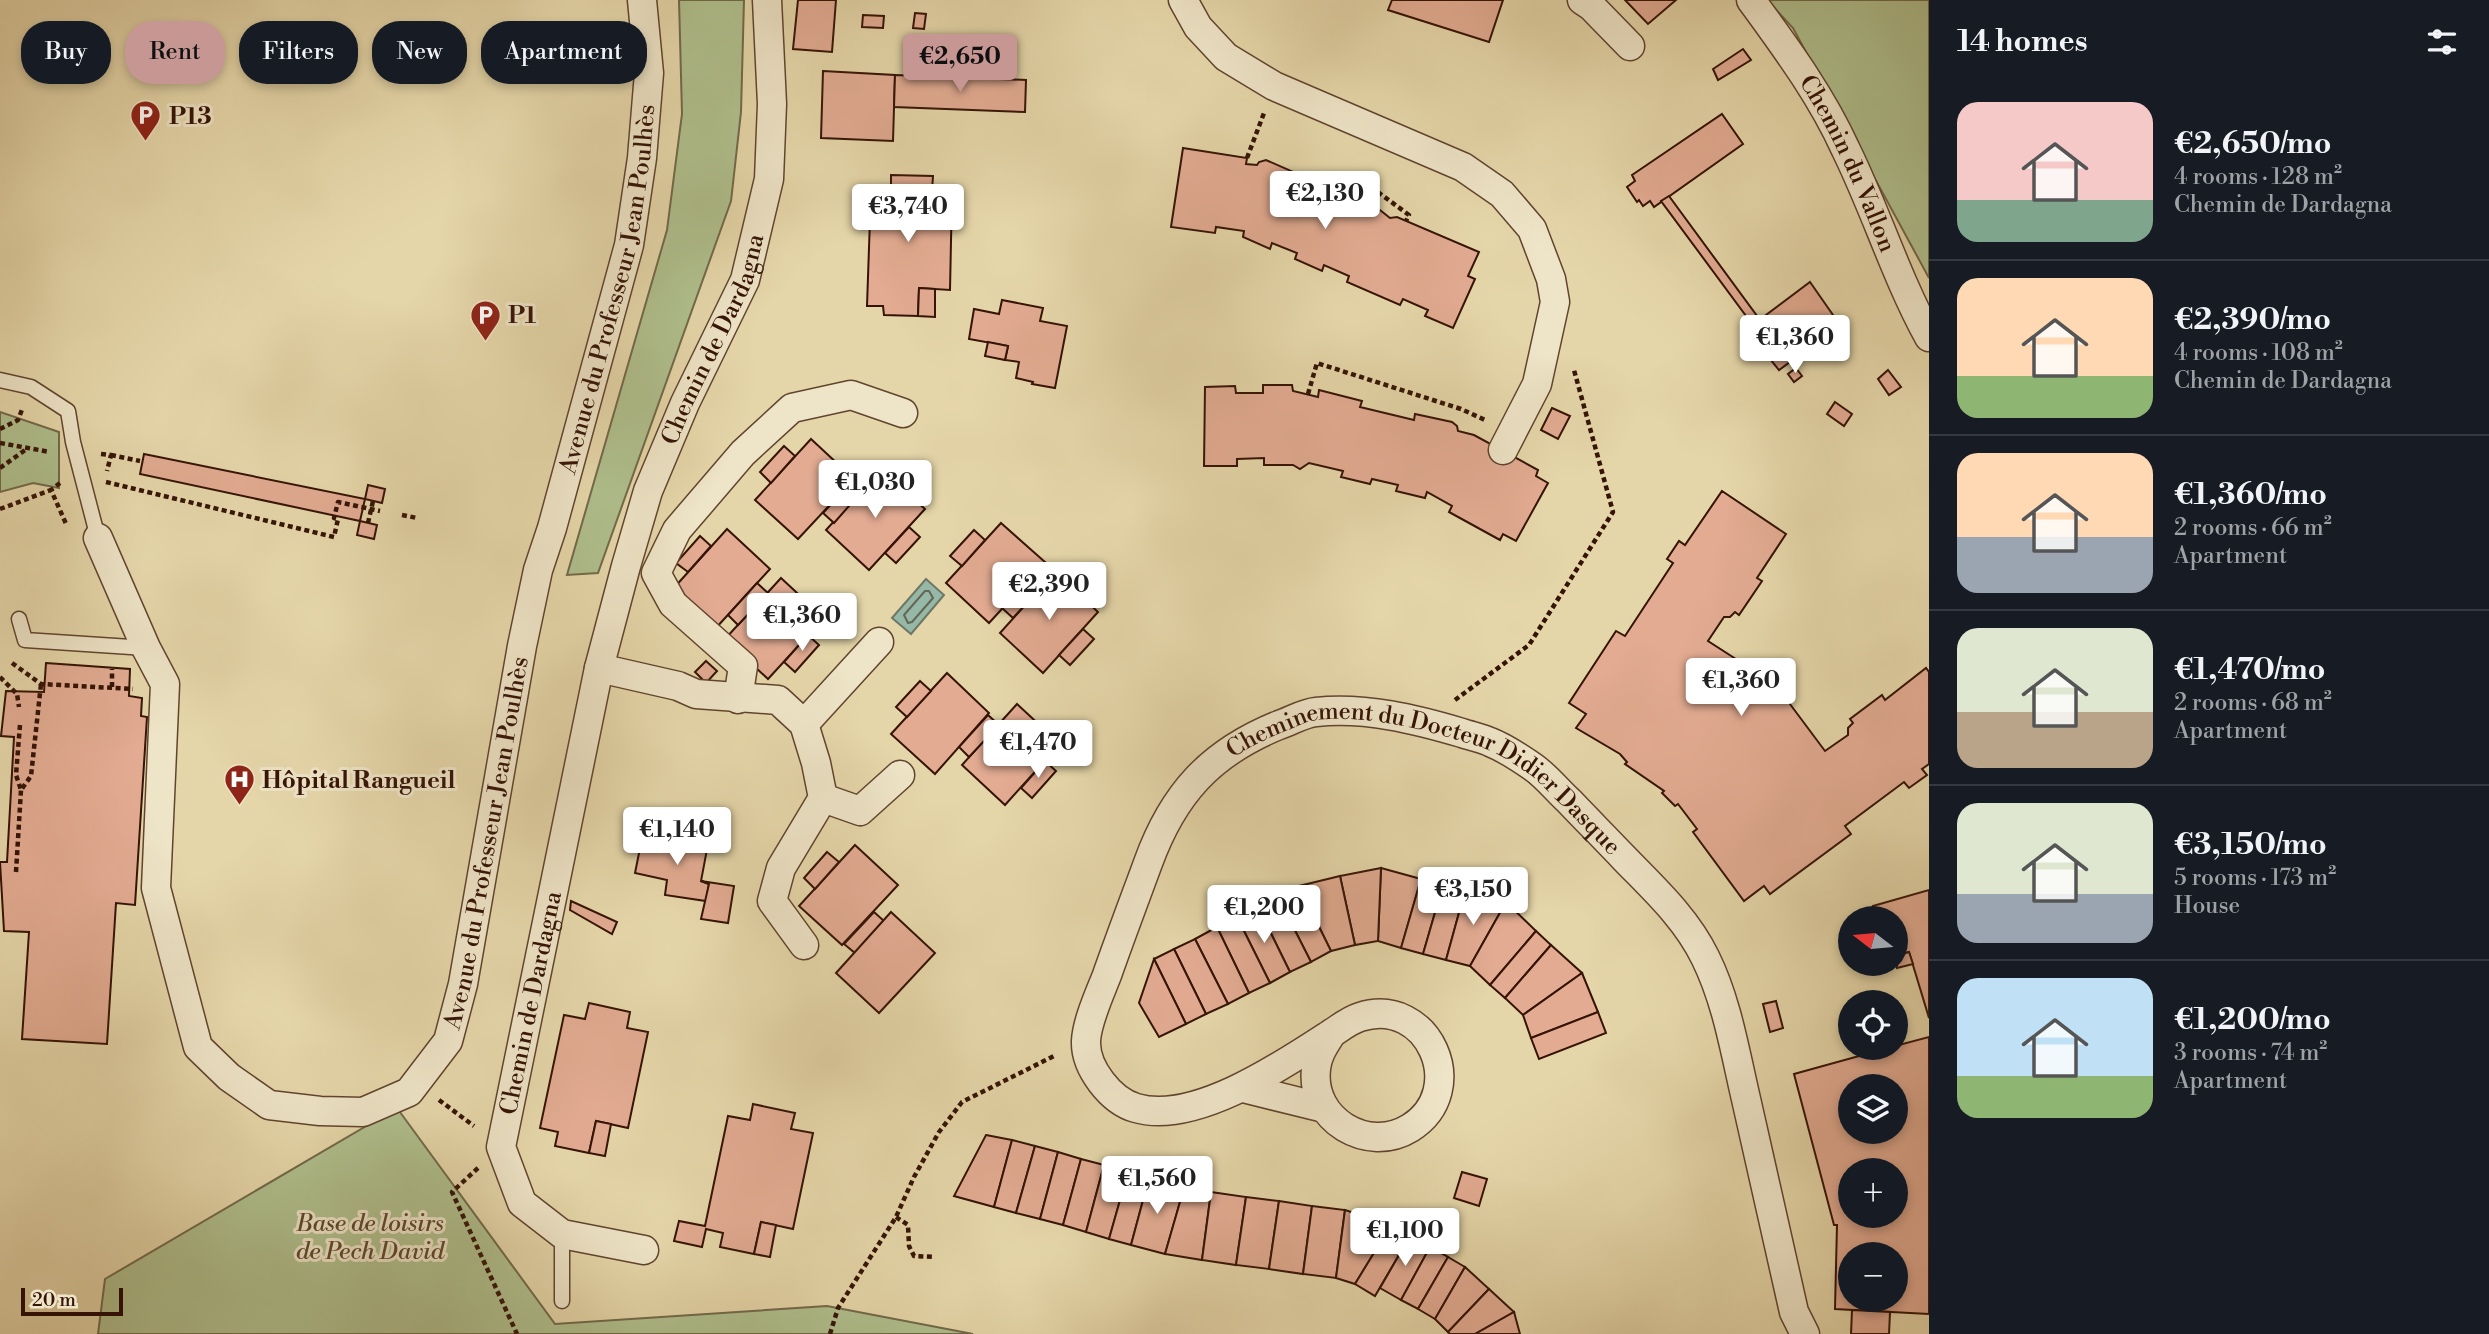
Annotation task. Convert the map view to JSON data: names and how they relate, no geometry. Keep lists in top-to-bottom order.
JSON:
{
  "streets": {
    "street": [
      "Chemin du Vallon",
      "Avenue du Professeur Jean Poulhès",
      "Chemin de Dardagna",
      "Cheminement du Docteur Didier Dasque"
    ]
  },
  "parks": ["Base de loisirs de Pech David"],
  "places": {
    "parking": ["P13", "P1"],
    "hospital": ["Hôpital Rangueil"]
  },
  "scale_bar": "20 m",
  "north": "left",
  "page": {
    "heading": "14 homes",
    "chip": [
      "Buy",
      "Rent",
      "Filters",
      "New",
      "Apartment"
    ],
    "price": [
      "€2,650",
      "€2,130",
      "€3,740",
      "€1,360",
      "€1,030",
      "€2,390",
      "€1,360",
      "€1,360",
      "€1,470",
      "€1,140",
      "€3,150",
      "€1,200",
      "€1,560",
      "€1,100"
    ],
    "list": [
      {
        "name": "€2,650/mo",
        "note": "4 rooms · 128 m² · Chemin de Dardagna"
      },
      {
        "name": "€2,390/mo",
        "note": "4 rooms · 108 m² · Chemin de Dardagna"
      },
      {
        "name": "€1,360/mo",
        "note": "2 rooms · 66 m² · Apartment"
      },
      {
        "name": "€1,470/mo",
        "note": "2 rooms · 68 m² · Apartment"
      },
      {
        "name": "€3,150/mo",
        "note": "5 rooms · 173 m² · House"
      },
      {
        "name": "€1,200/mo",
        "note": "3 rooms · 74 m² · Apartment"
      }
    ],
    "map_buttons": ["+", "−"],
    "scale": "20 m"
  }
}
